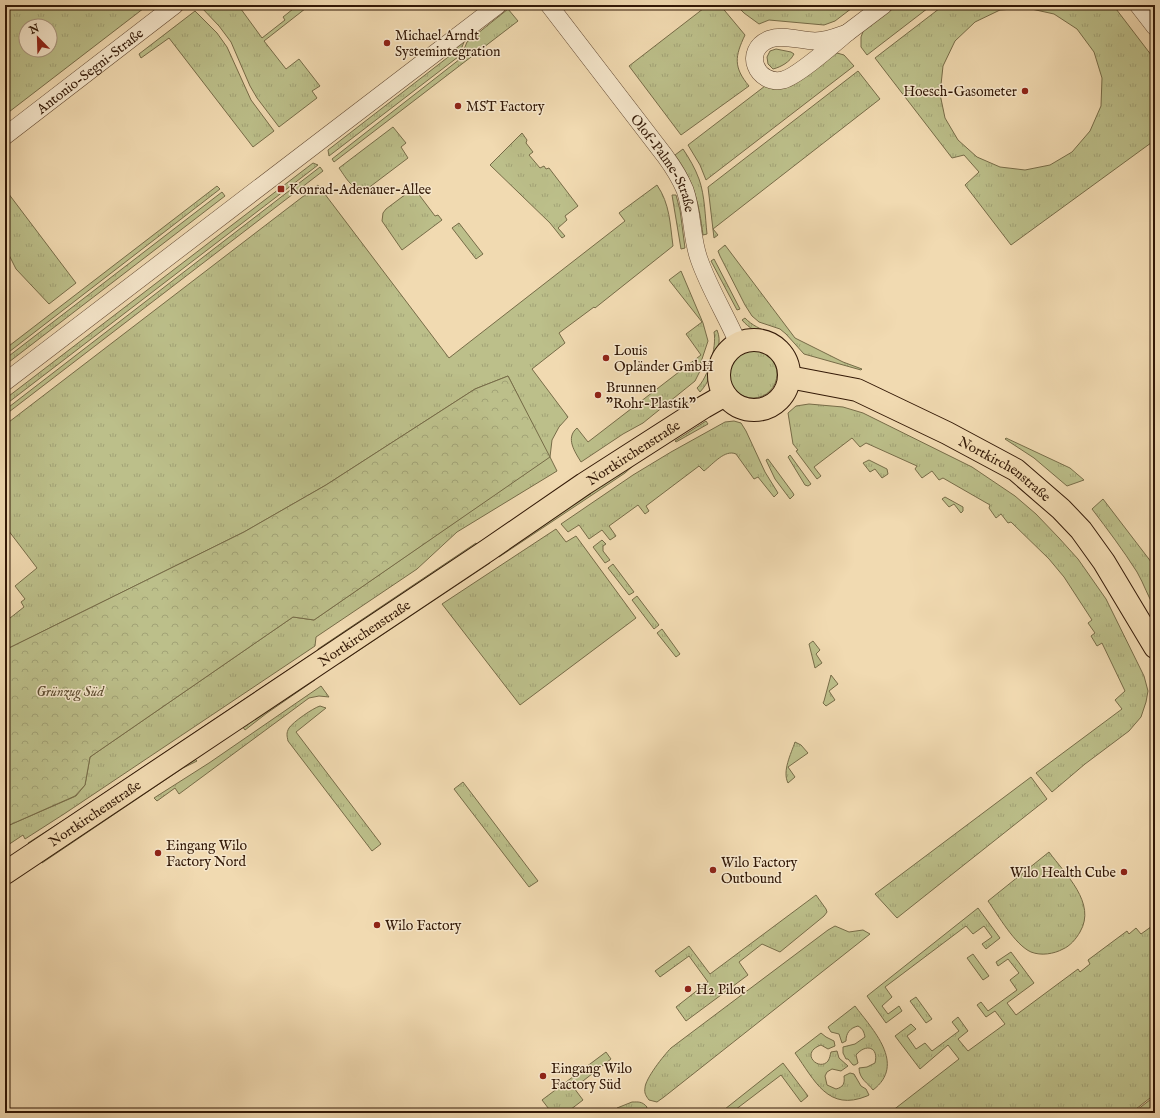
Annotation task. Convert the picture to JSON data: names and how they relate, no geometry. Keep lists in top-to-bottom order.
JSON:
{
  "streets": {
    "main road": ["Nortkirchenstraße"],
    "street": ["Antonio-Segni-Straße", "Olof-Palme-Straße"]
  },
  "crossings": [
    ["Olof-Palme-Straße", "Nortkirchenstraße"]
  ],
  "parks": ["Grünzug Süd"],
  "places": {
    "other": [
      "Michael Arndt Systemintegration",
      "Hoesch-Gasometer",
      "MST Factory",
      "Louis Opländer GmbH",
      "Brunnen \"Rohr-Plastik\"",
      "Eingang Wilo Factory Nord",
      "Wilo Factory Outbound",
      "Wilo Health Cube",
      "Wilo Factory",
      "H2 Pilot",
      "Eingang Wilo Factory Süd"
    ],
    "transit": ["Konrad-Adenauer-Allee"]
  },
  "north": "top left"
}
